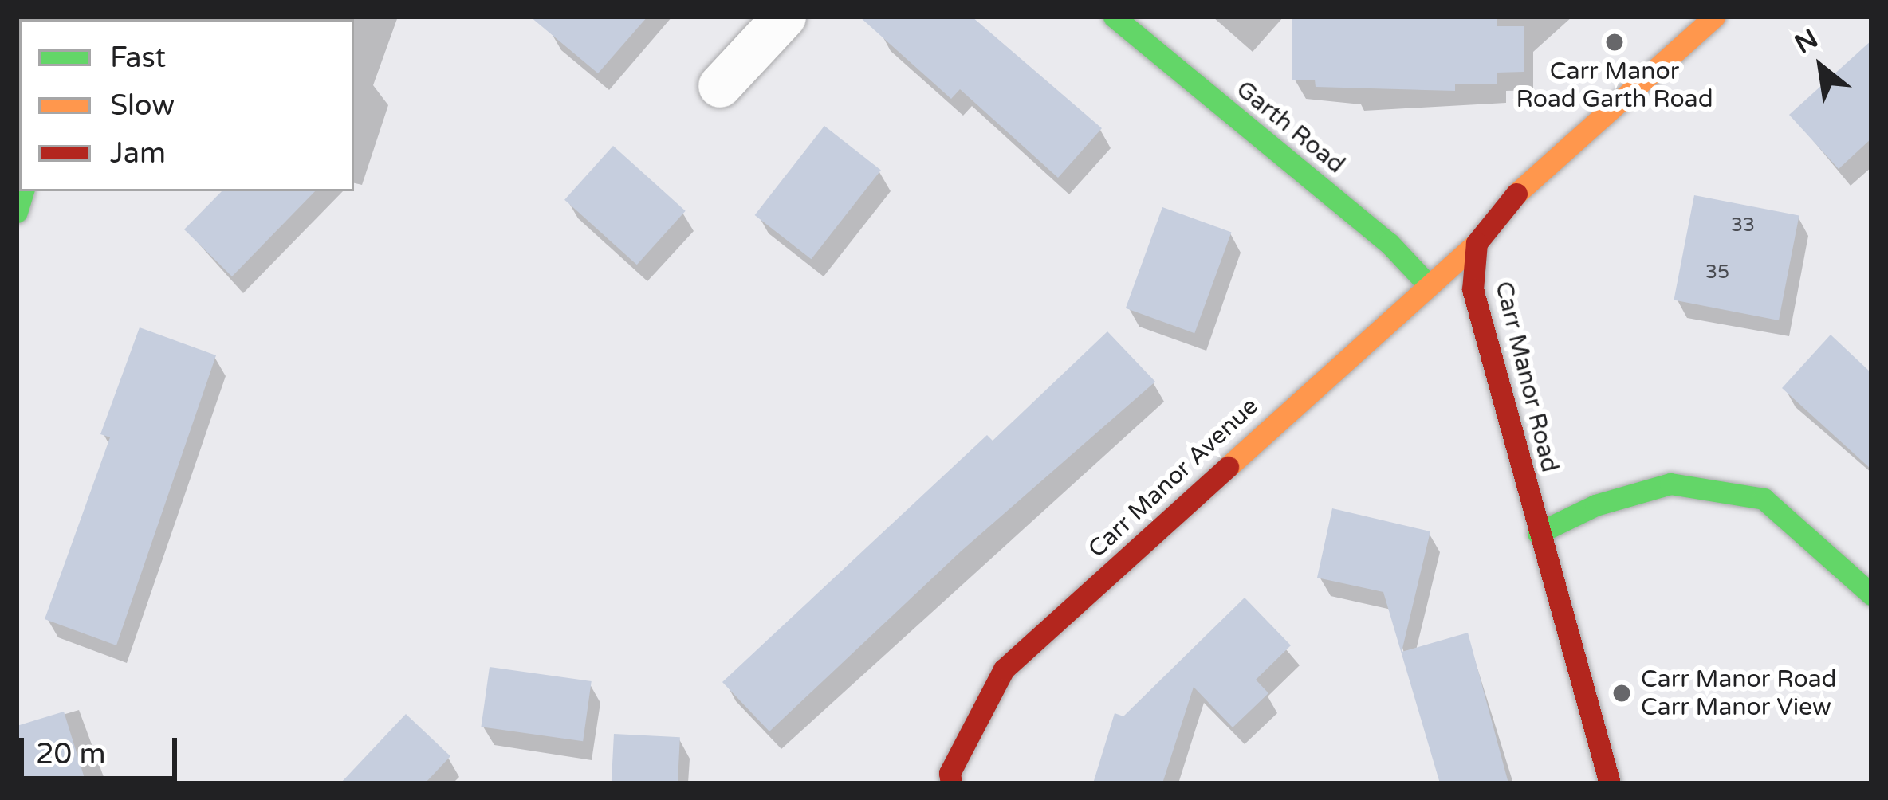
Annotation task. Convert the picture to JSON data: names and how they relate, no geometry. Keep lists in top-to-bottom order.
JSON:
{
  "streets": {
    "street": ["Garth Road", "Carr Manor Road", "Carr Manor Avenue"]
  },
  "crossings": [
    ["Garth Road", "Carr Manor Avenue"],
    ["Carr Manor Road", "Carr Manor Avenue"]
  ],
  "places": ["Carr Manor Road Garth Road", "Carr Manor Road Carr Manor View"],
  "house_numbers": ["33", "35"],
  "legend": ["Fast", "Slow", "Jam"],
  "scale_bar": "20 m",
  "north": "top left"
}
